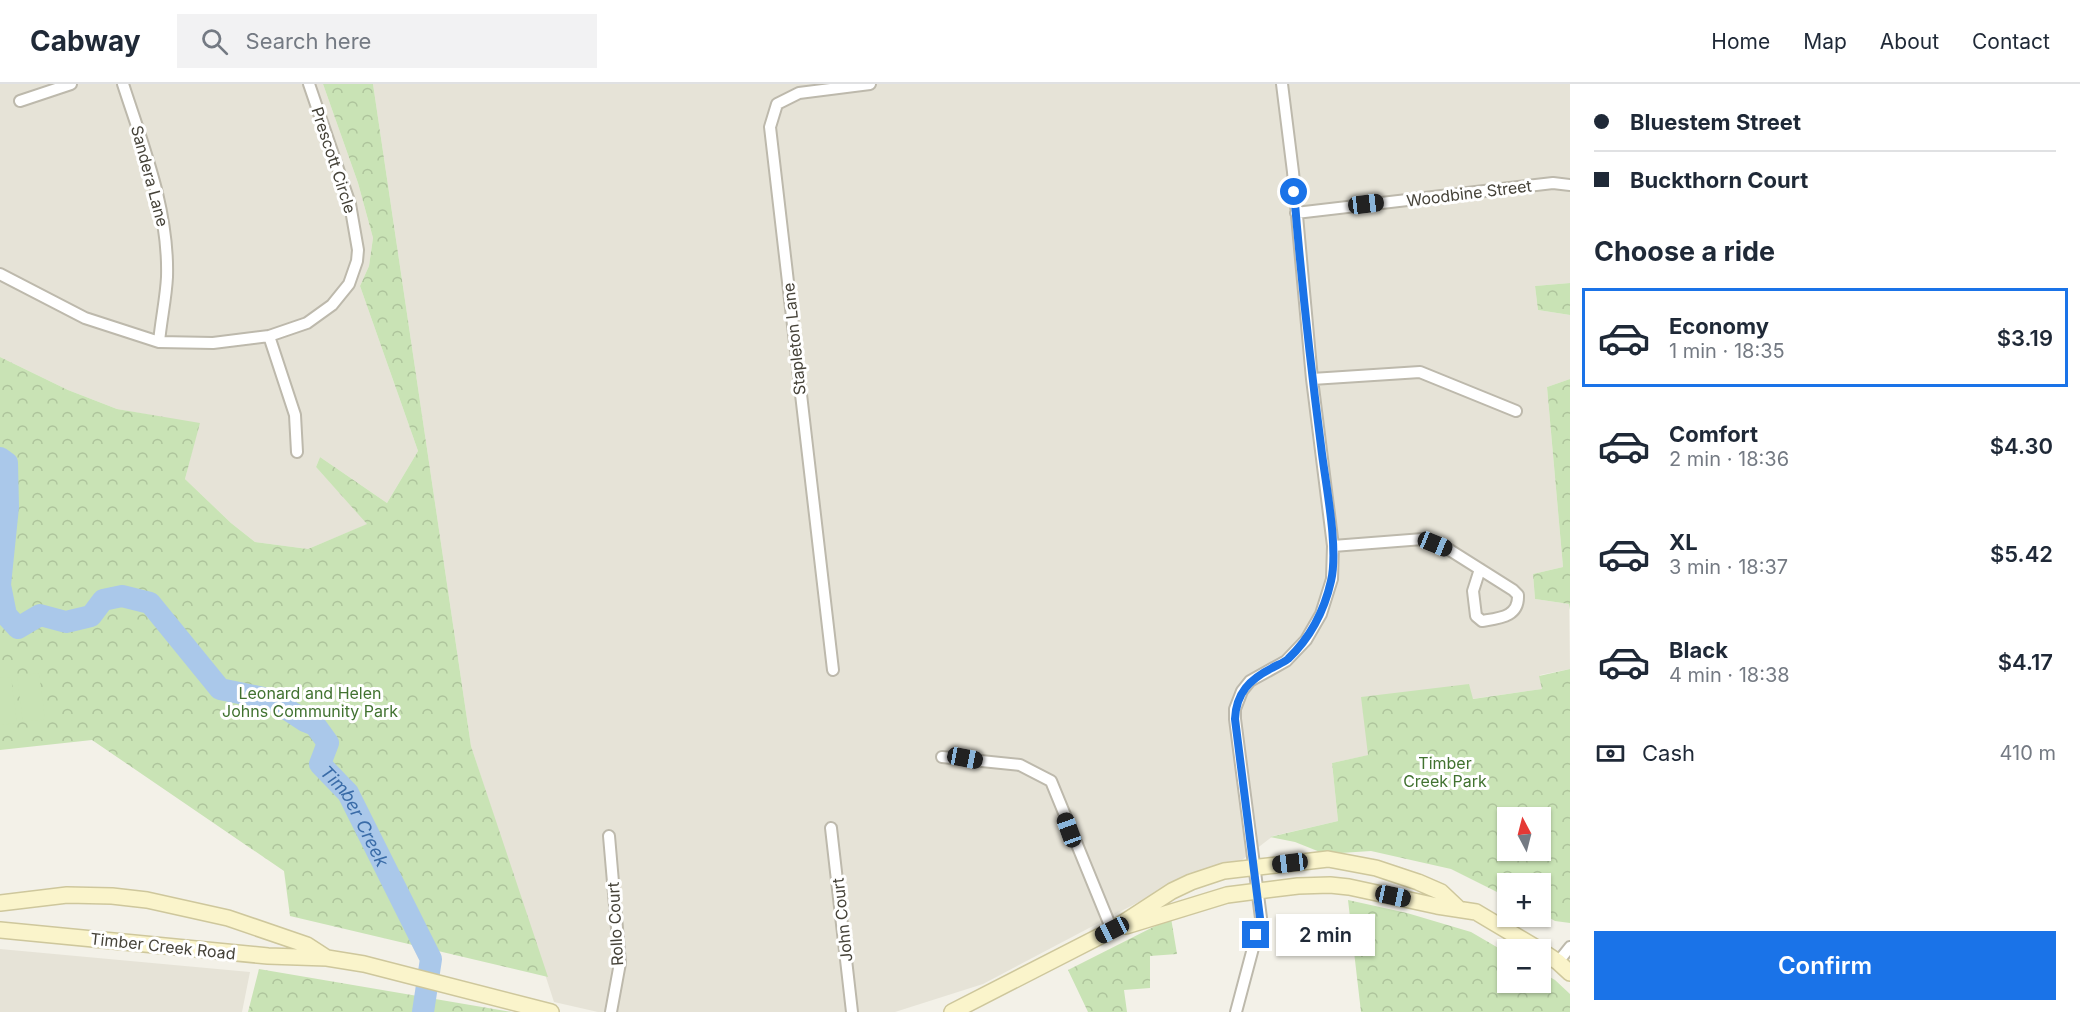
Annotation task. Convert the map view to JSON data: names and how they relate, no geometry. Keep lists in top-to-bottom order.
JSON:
{
  "streets": {
    "street": [
      "Prescott Circle",
      "Sandera Lane",
      "Woodbine Street",
      "Stapleton Lane",
      "John Court",
      "Rollo Court",
      "Timber Creek Road"
    ]
  },
  "crossings": [
    ["Prescott Circle", "Sandera Lane"]
  ],
  "water": ["Timber Creek"],
  "parks": ["Leonard and Helen Johns Community Park", "Timber Creek Park"],
  "north": "top",
  "page": {
    "header": "Cabway",
    "search": "Search here",
    "nav": [
      "Home",
      "Map",
      "About",
      "Contact"
    ],
    "banner": ["Bluestem Street", "Buckthorn Court"],
    "heading": "Choose a ride",
    "list": [
      {
        "name": "Economy",
        "note": "1 min · 18:35",
        "value": "$3.19"
      },
      {
        "name": "Comfort",
        "note": "2 min · 18:36",
        "value": "$4.30"
      },
      {
        "name": "XL",
        "note": "3 min · 18:37",
        "value": "$5.42"
      },
      {
        "name": "Black",
        "note": "4 min · 18:38",
        "value": "$4.17"
      }
    ],
    "pay": ["Cash", "410 m"],
    "map_buttons": ["+", "−"],
    "bubble": "2 min",
    "buttons": "Confirm"
  }
}
